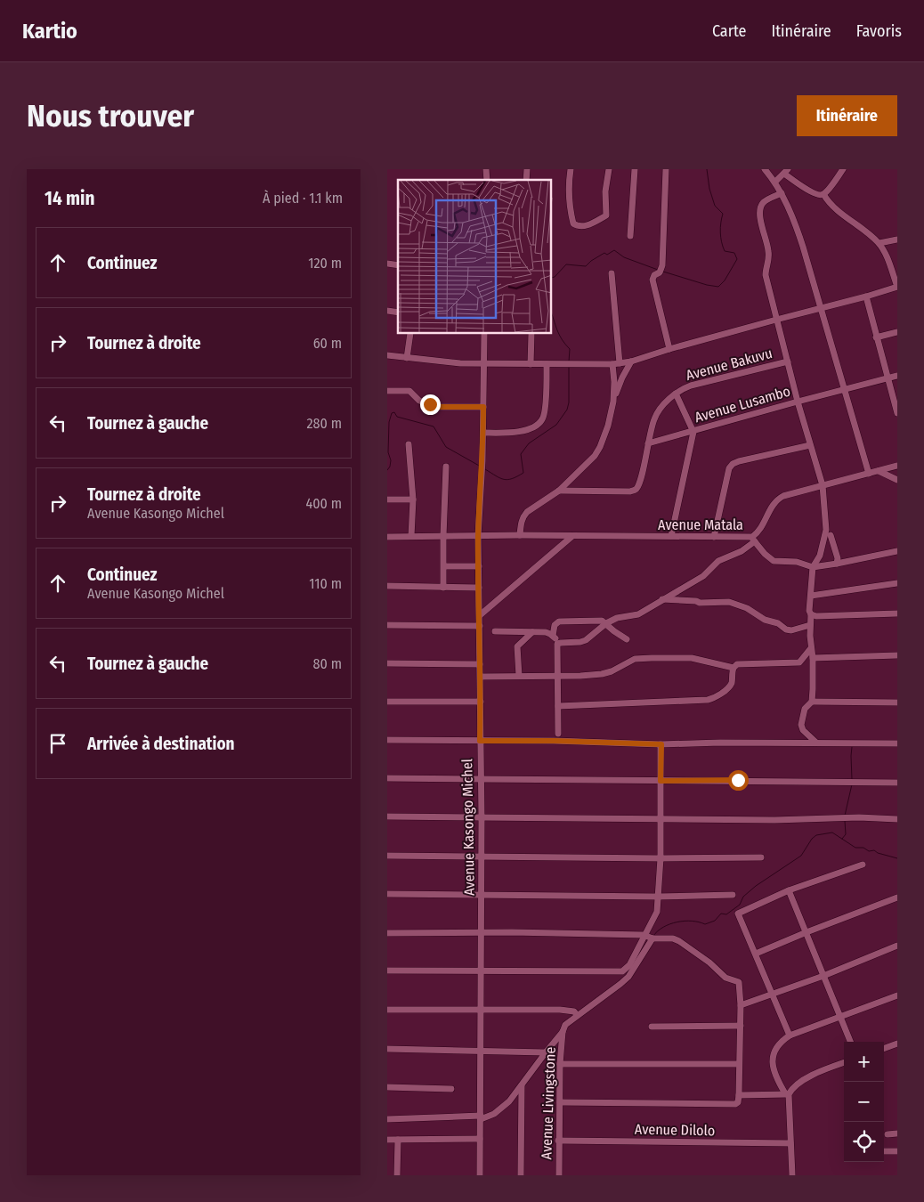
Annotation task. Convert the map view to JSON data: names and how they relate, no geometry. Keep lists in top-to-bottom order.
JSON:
{
  "streets": {
    "street": [
      "Avenue Bakuvu",
      "Avenue Lusambo",
      "Avenue Matala",
      "Avenue Kasongo Michel",
      "Avenue Livingstone",
      "Avenue Dilolo"
    ]
  },
  "crossings": [
    ["Avenue Bakuvu", "Avenue Lusambo"],
    ["Avenue Matala", "Avenue Kasongo Michel"],
    ["Avenue Livingstone", "Avenue Dilolo"]
  ],
  "page": {
    "header": "Kartio",
    "nav": ["Carte", "Itinéraire", "Favoris"],
    "buttons": "Itinéraire",
    "title": "Nous trouver",
    "heading": ["14 min", "À pied · 1.1 km"],
    "list": [
      ["Continuez", "120 m"],
      ["Tournez à droite", "60 m"],
      ["Tournez à gauche", "280 m"],
      ["Tournez à droite", "Avenue Kasongo Michel", "400 m"],
      ["Continuez", "Avenue Kasongo Michel", "110 m"],
      ["Tournez à gauche", "80 m"],
      "Arrivée à destination"
    ],
    "map_buttons": ["+", "−"]
  }
}
